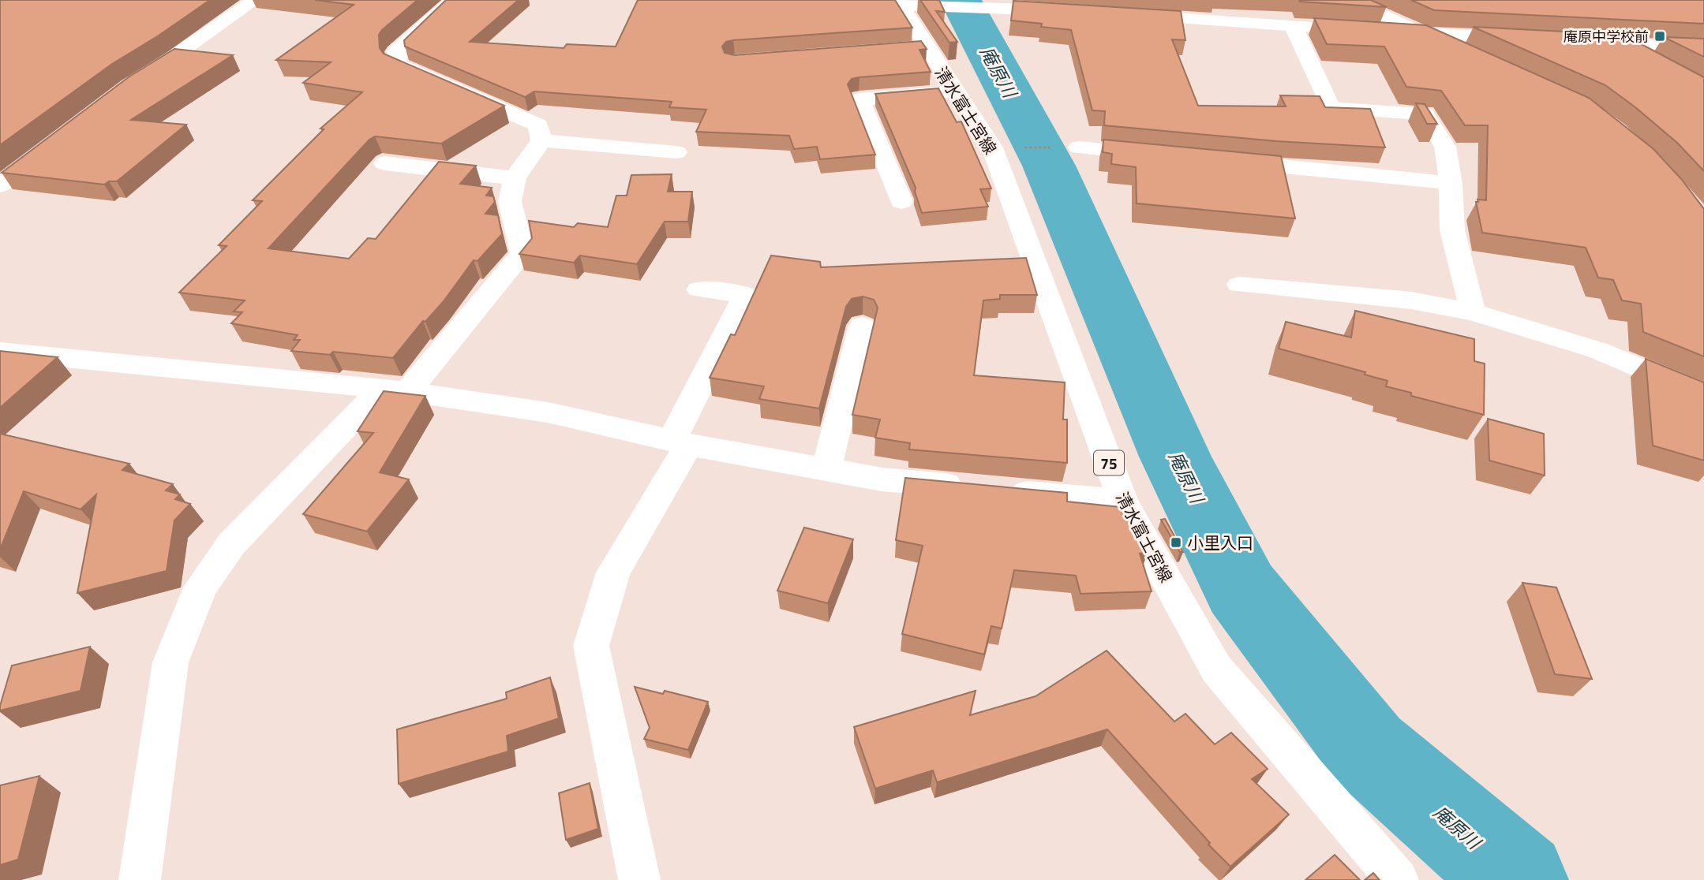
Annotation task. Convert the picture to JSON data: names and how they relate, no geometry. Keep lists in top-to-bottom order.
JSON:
{
  "streets": {
    "street": ["清水富士宮線", "75"]
  },
  "water": ["庵原川"],
  "places": {
    "transit": ["庵原中学校前", "小里入口"]
  }
}
